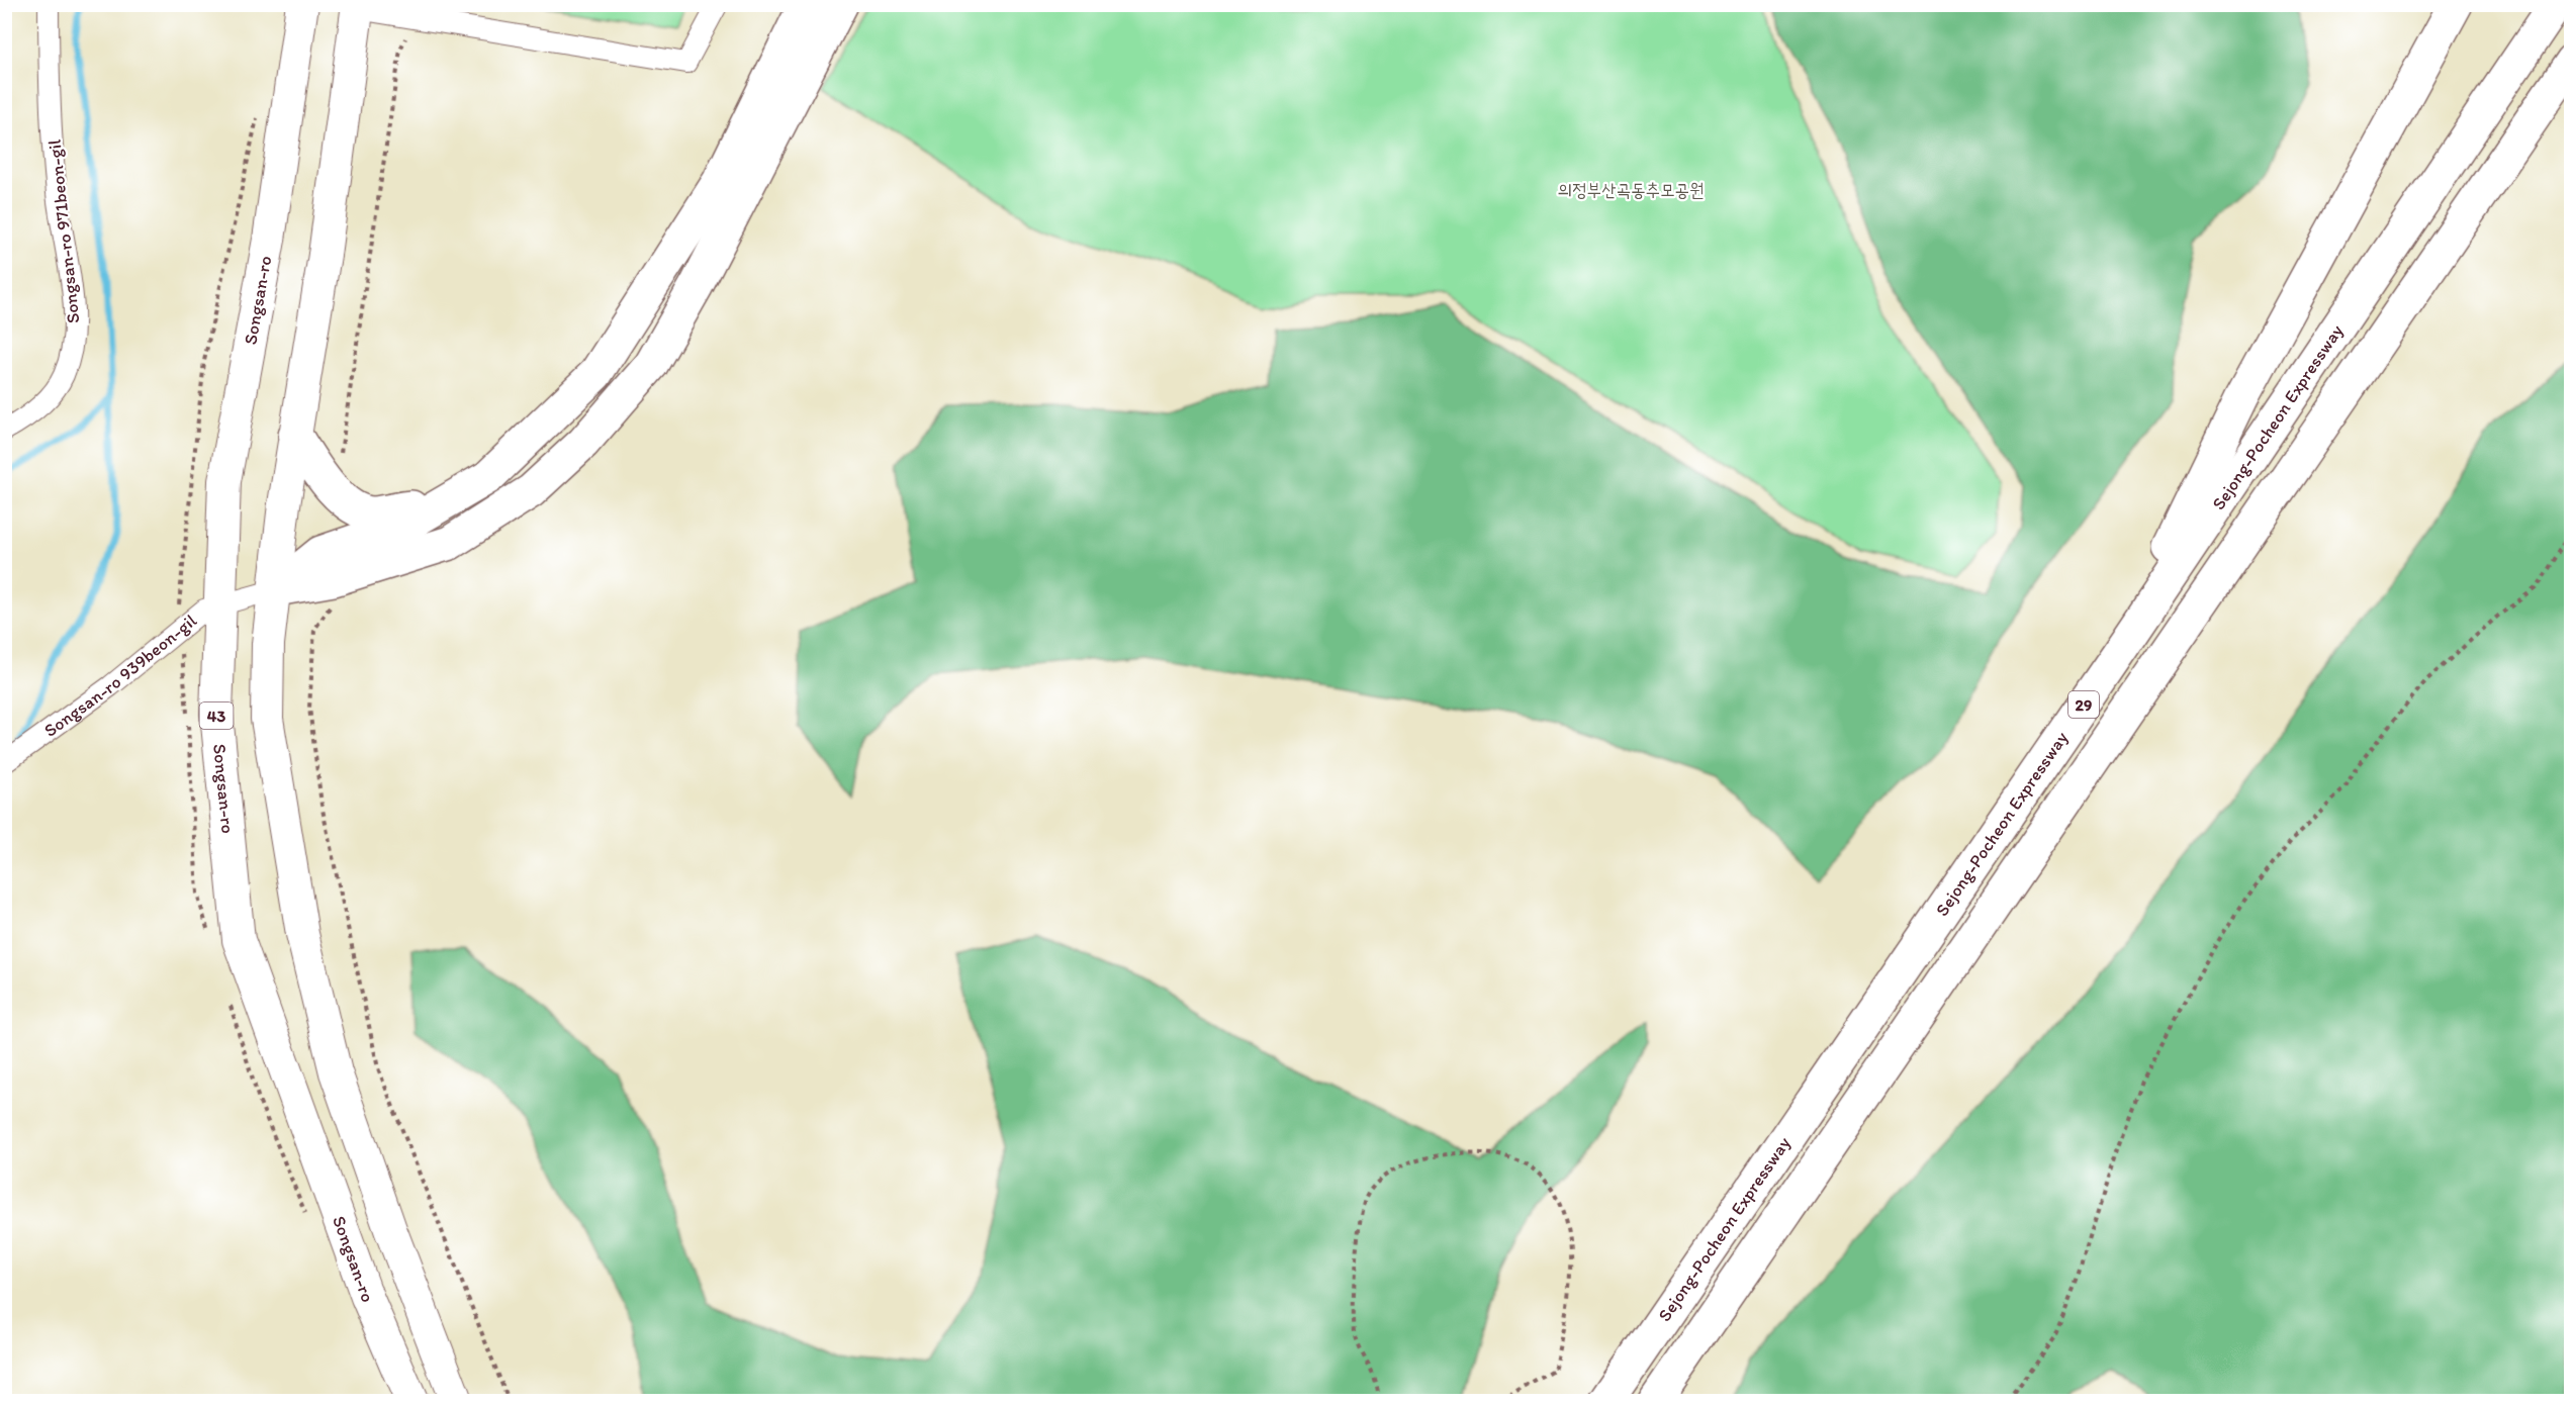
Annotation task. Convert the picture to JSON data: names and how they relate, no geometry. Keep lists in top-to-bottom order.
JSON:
{
  "streets": {
    "highway": ["Sejong-Pocheon Expressway", "29"],
    "main road": ["Songsan-ro", "43"],
    "street": ["Songsan-ro 971beon-gil", "Songsan-ro 939beon-gil"]
  },
  "crossings": [
    ["Songsan-ro", "Songsan-ro 939beon-gil"]
  ],
  "parks": ["의정부산곡동추모공원"]
}
